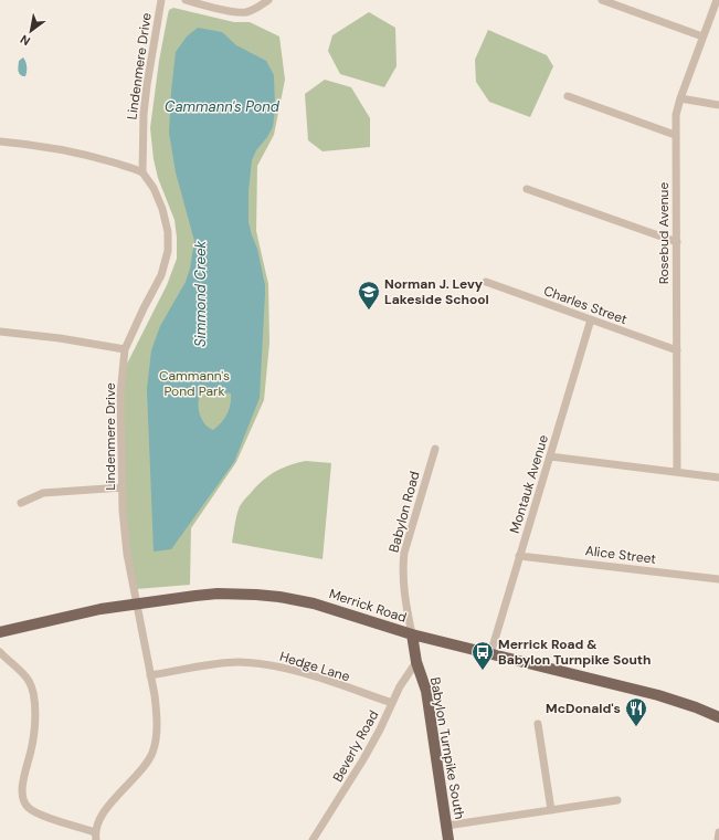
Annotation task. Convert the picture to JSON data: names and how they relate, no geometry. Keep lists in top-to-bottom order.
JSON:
{
  "streets": {
    "main road": ["Merrick Road", "Babylon Turnpike South"],
    "street": [
      "Lindenmere Drive",
      "Rosebud Avenue",
      "Charles Street",
      "Montauk Avenue",
      "Babylon Road",
      "Alice Street",
      "Hedge Lane",
      "Beverly Road"
    ]
  },
  "crossings": [
    ["Lindenmere Drive", "Merrick Road"],
    ["Lindenmere Drive", "Hedge Lane"],
    ["Rosebud Avenue", "Charles Street"],
    ["Charles Street", "Montauk Avenue"],
    ["Montauk Avenue", "Alice Street"],
    ["Montauk Avenue", "Merrick Road"],
    ["Babylon Road", "Merrick Road"],
    ["Babylon Road", "Babylon Turnpike South"],
    ["Merrick Road", "Babylon Turnpike South"],
    ["Hedge Lane", "Beverly Road"],
    ["Beverly Road", "Babylon Turnpike South"]
  ],
  "water": ["Cammann's Pond", "Simmond Creek"],
  "parks": ["Cammann's Pond Park"],
  "places": {
    "school or university": ["Norman J. Levy Lakeside School"],
    "bus stop": ["Merrick Road & Babylon Turnpike South"],
    "restaurant": ["McDonald's"]
  },
  "north": "bottom left"
}
